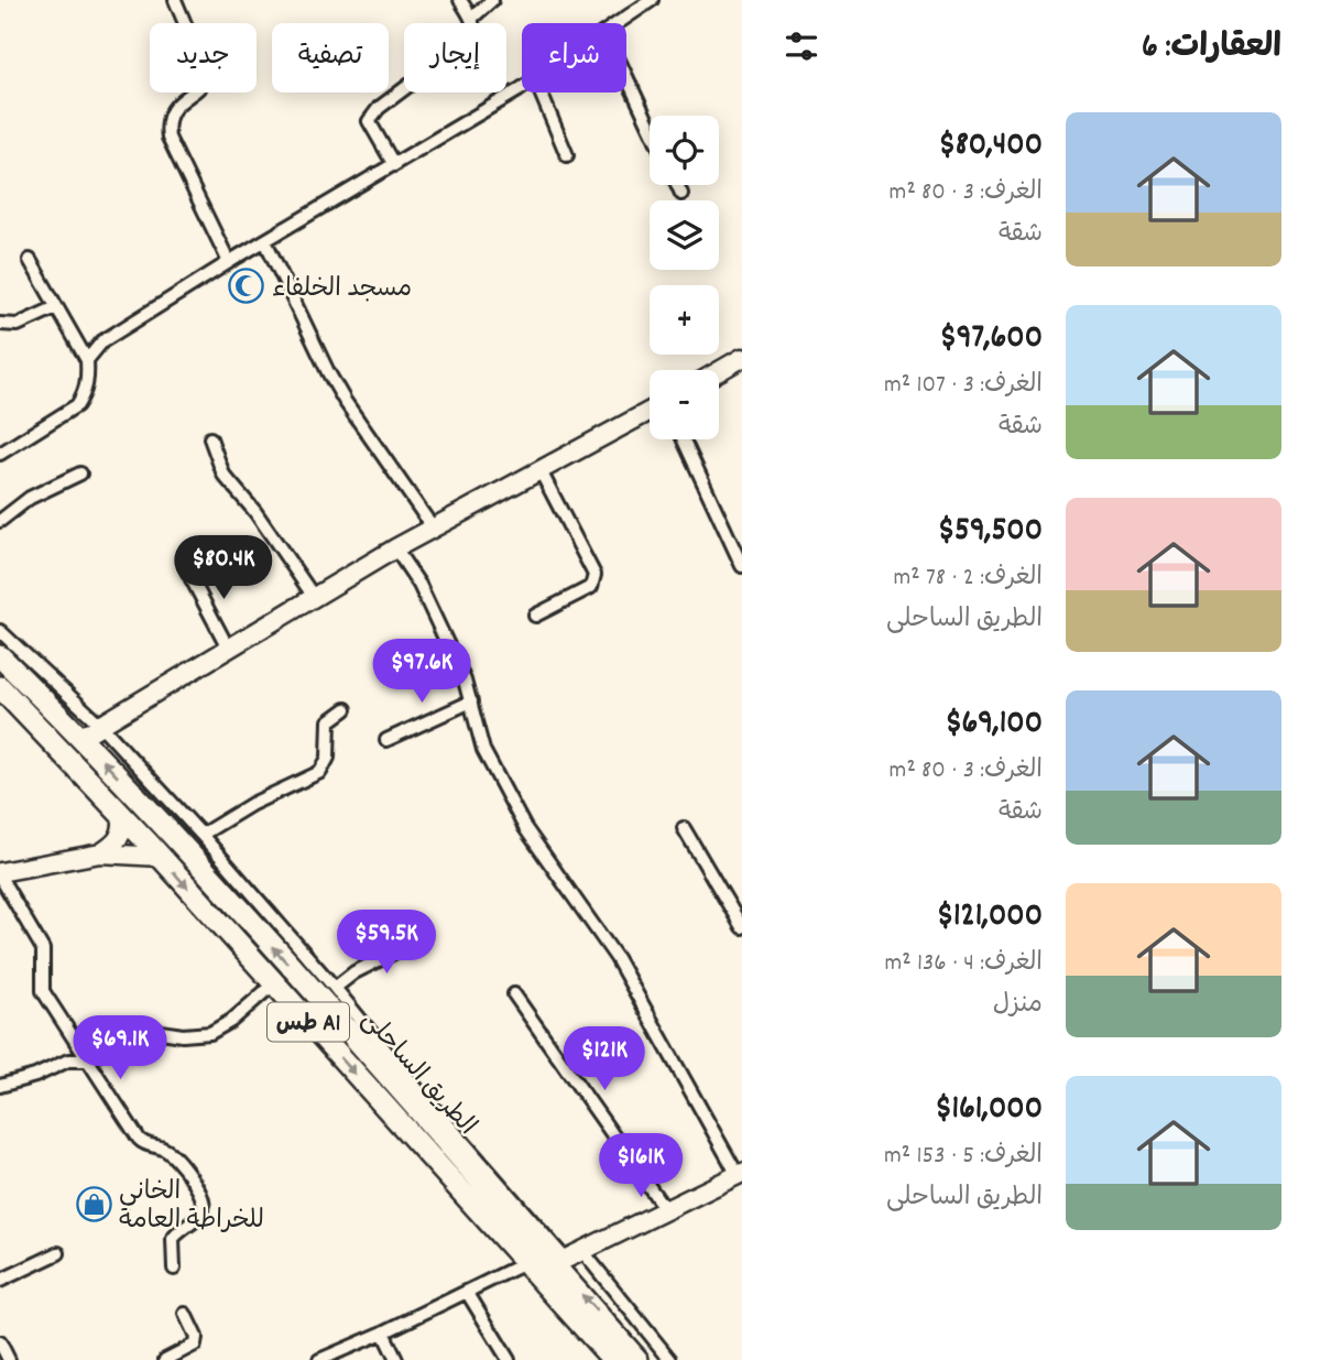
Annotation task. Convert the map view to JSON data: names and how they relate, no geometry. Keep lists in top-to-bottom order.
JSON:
{
  "streets": {
    "highway": ["طس A1", "الطريق الساحلى"]
  },
  "places": {
    "mosque": ["مسجد الخلفاء"],
    "shop": ["الخاني للخراطة العامة"]
  },
  "page": {
    "heading": "العقارات: 6",
    "chip": [
      "شراء",
      "إيجار",
      "تصفية",
      "جديد"
    ],
    "list": [
      {
        "name": "$80,400",
        "note": "الغرف: 3 · 80 m² · شقة"
      },
      {
        "name": "$97,600",
        "note": "الغرف: 3 · 107 m² · شقة"
      },
      {
        "name": "$59,500",
        "note": "الغرف: 2 · 78 m² · الطريق الساحلى"
      },
      {
        "name": "$69,100",
        "note": "الغرف: 3 · 80 m² · شقة"
      },
      {
        "name": "$121,000",
        "note": "الغرف: 4 · 136 m² · منزل"
      },
      {
        "name": "$161,000",
        "note": "الغرف: 5 · 153 m² · الطريق الساحلى"
      }
    ],
    "map_buttons": ["+", "−"],
    "price": [
      "$80.4K",
      "$97.6K",
      "$59.5K",
      "$69.1K",
      "$121K",
      "$161K"
    ]
  }
}
